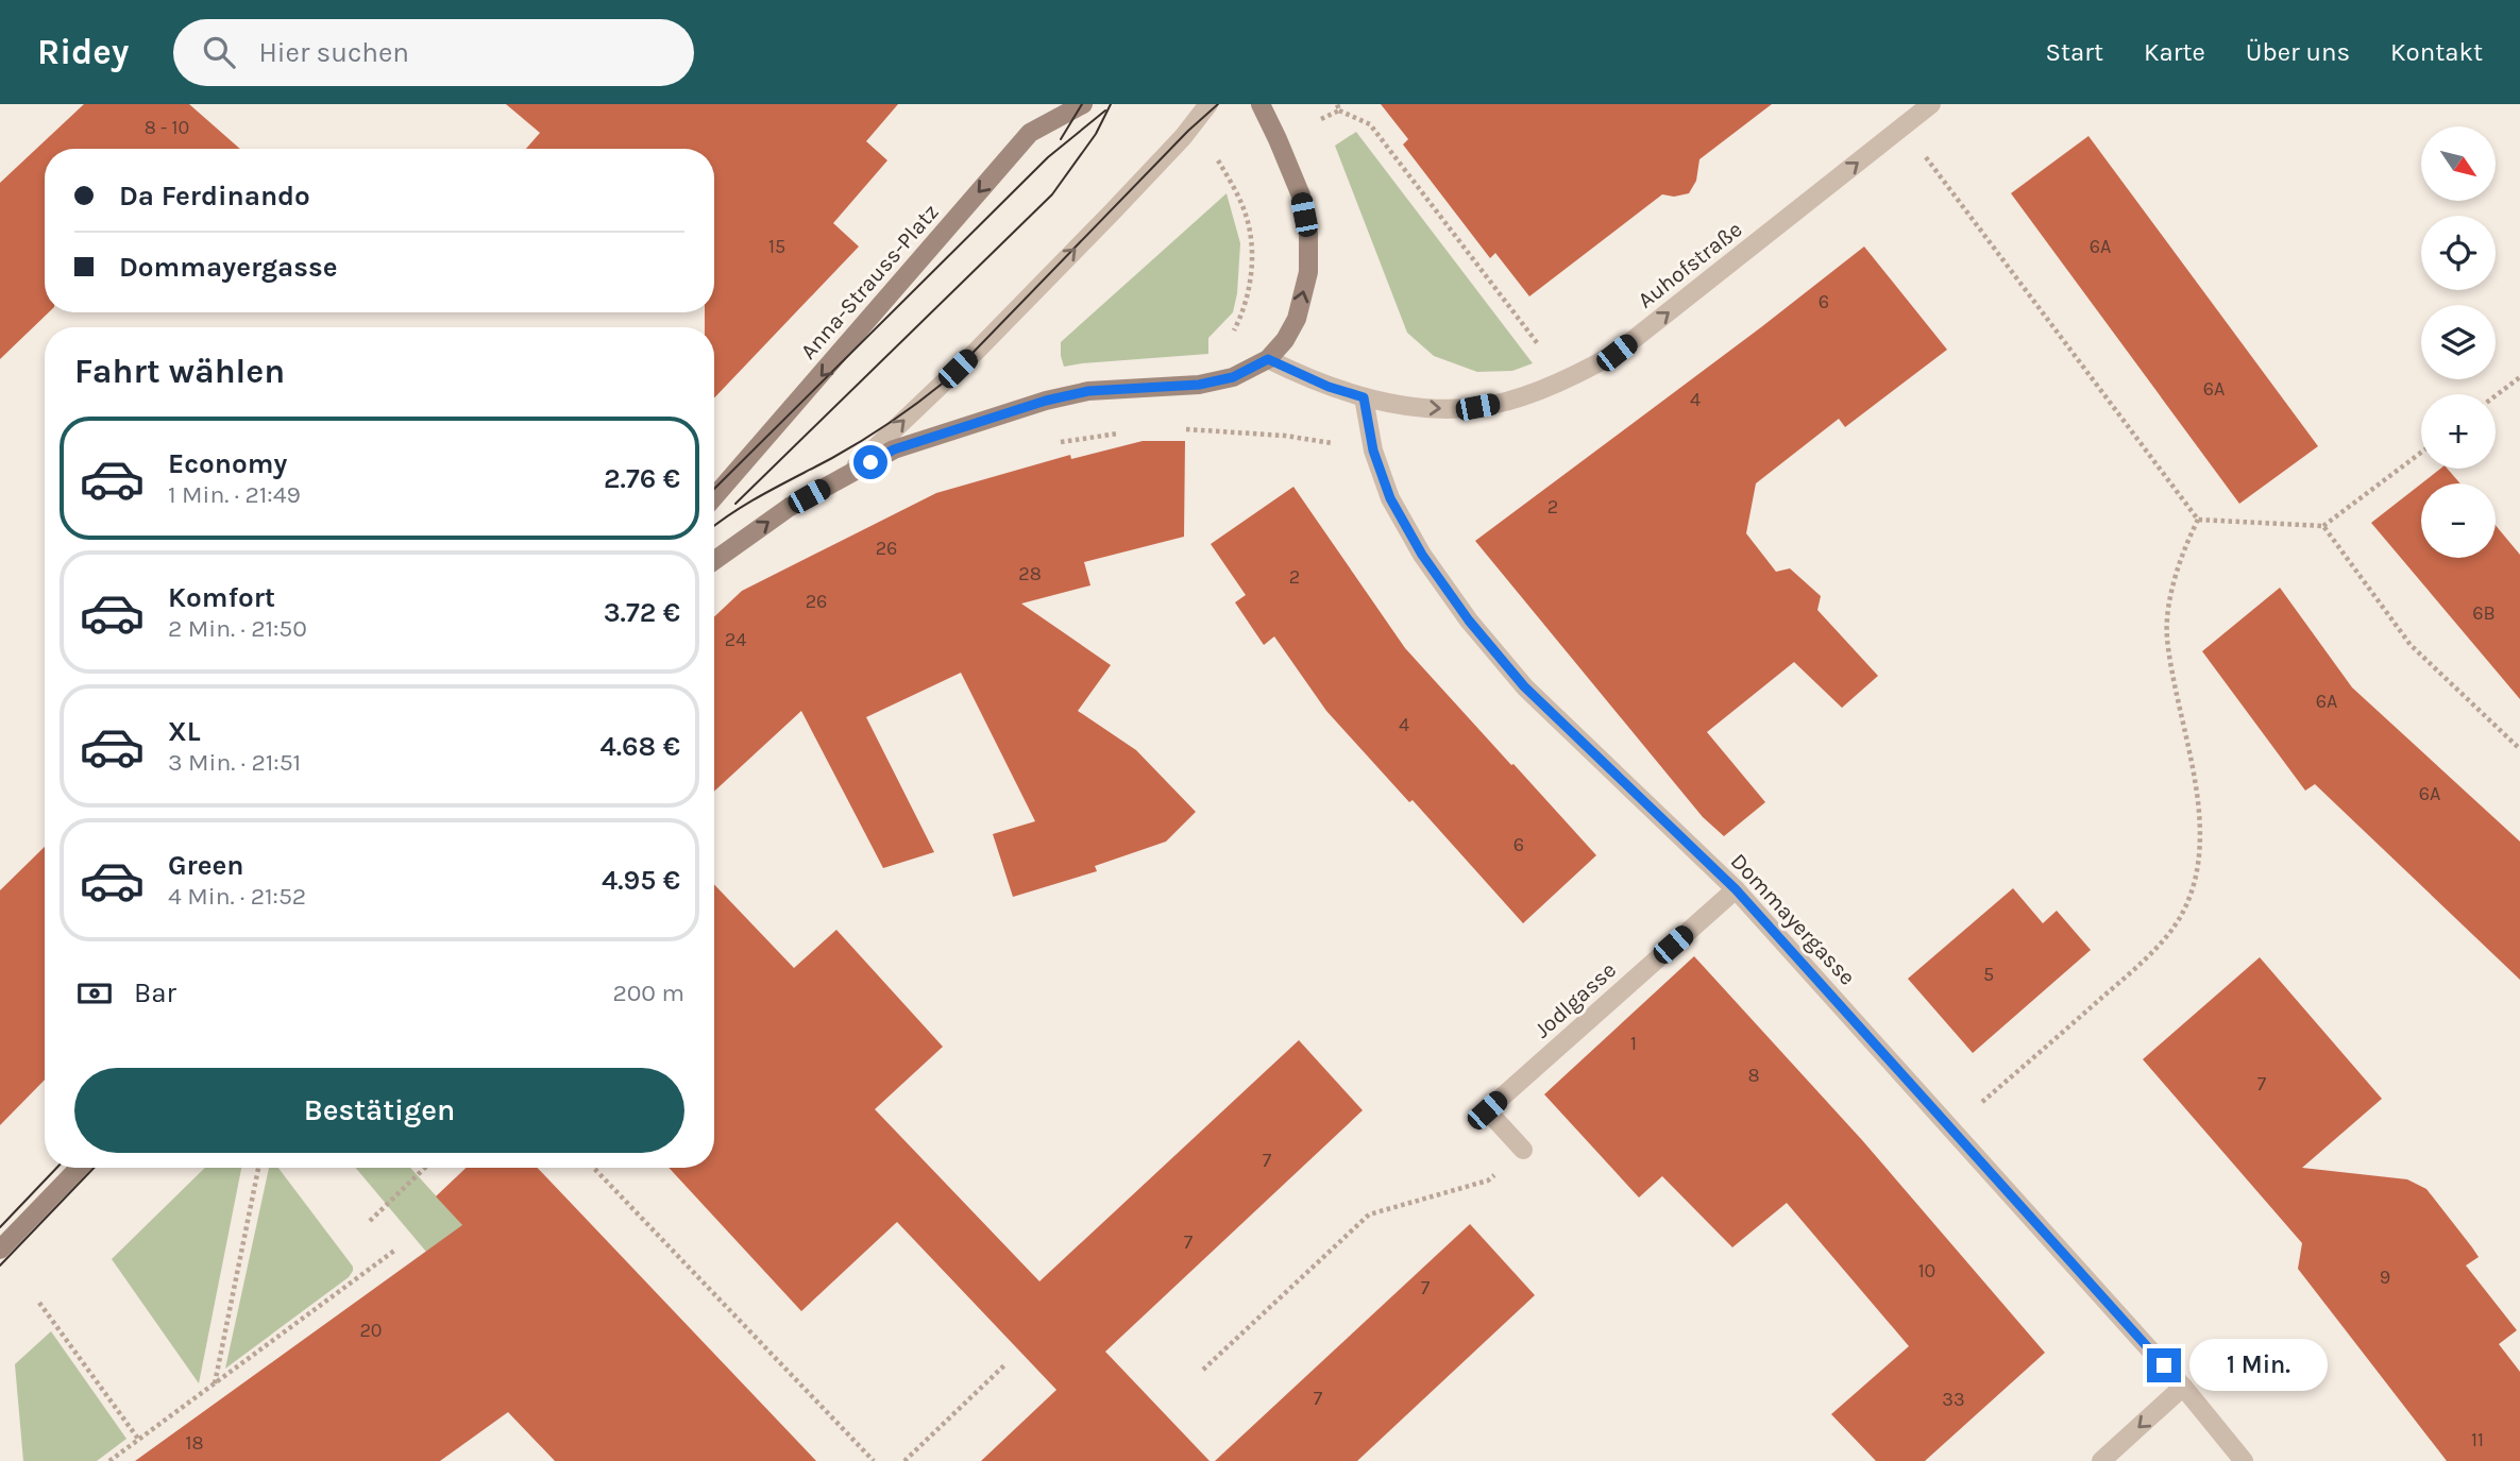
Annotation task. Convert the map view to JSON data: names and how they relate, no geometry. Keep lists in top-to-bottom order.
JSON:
{
  "streets": {
    "main road": ["Anna-Strauss-Platz"],
    "street": ["Auhofstraße", "Dommayergasse", "Jodlgasse"]
  },
  "crossings": [
    ["Auhofstraße", "Dommayergasse"],
    ["Dommayergasse", "Jodlgasse"]
  ],
  "one_way": ["Auhofstraße", "Anna-Strauss-Platz"],
  "house_numbers": [
    "8 - 10",
    "15",
    "6A",
    "6",
    "6A",
    "4",
    "2",
    "26",
    "28",
    "2",
    "26",
    "6B",
    "24",
    "6A",
    "4",
    "6A",
    "6",
    "5",
    "1",
    "8",
    "7",
    "7",
    "7",
    "10",
    "9",
    "7",
    "20",
    "7",
    "33",
    "11",
    "18"
  ],
  "north": "bottom right",
  "page": {
    "header": "Ridey",
    "search": "Hier suchen",
    "nav": [
      "Start",
      "Karte",
      "Über uns",
      "Kontakt"
    ],
    "map_buttons": ["+", "−"],
    "banner": ["Da Ferdinando", "Dommayergasse"],
    "heading": "Fahrt wählen",
    "list": [
      {
        "name": "Economy",
        "note": "1 Min. · 21:49",
        "value": "2.76 €"
      },
      {
        "name": "Komfort",
        "note": "2 Min. · 21:50",
        "value": "3.72 €"
      },
      {
        "name": "XL",
        "note": "3 Min. · 21:51",
        "value": "4.68 €"
      },
      {
        "name": "Green",
        "note": "4 Min. · 21:52",
        "value": "4.95 €"
      }
    ],
    "pay": ["Bar", "200 m"],
    "buttons": "Bestätigen",
    "bubble": "1 Min."
  }
}
